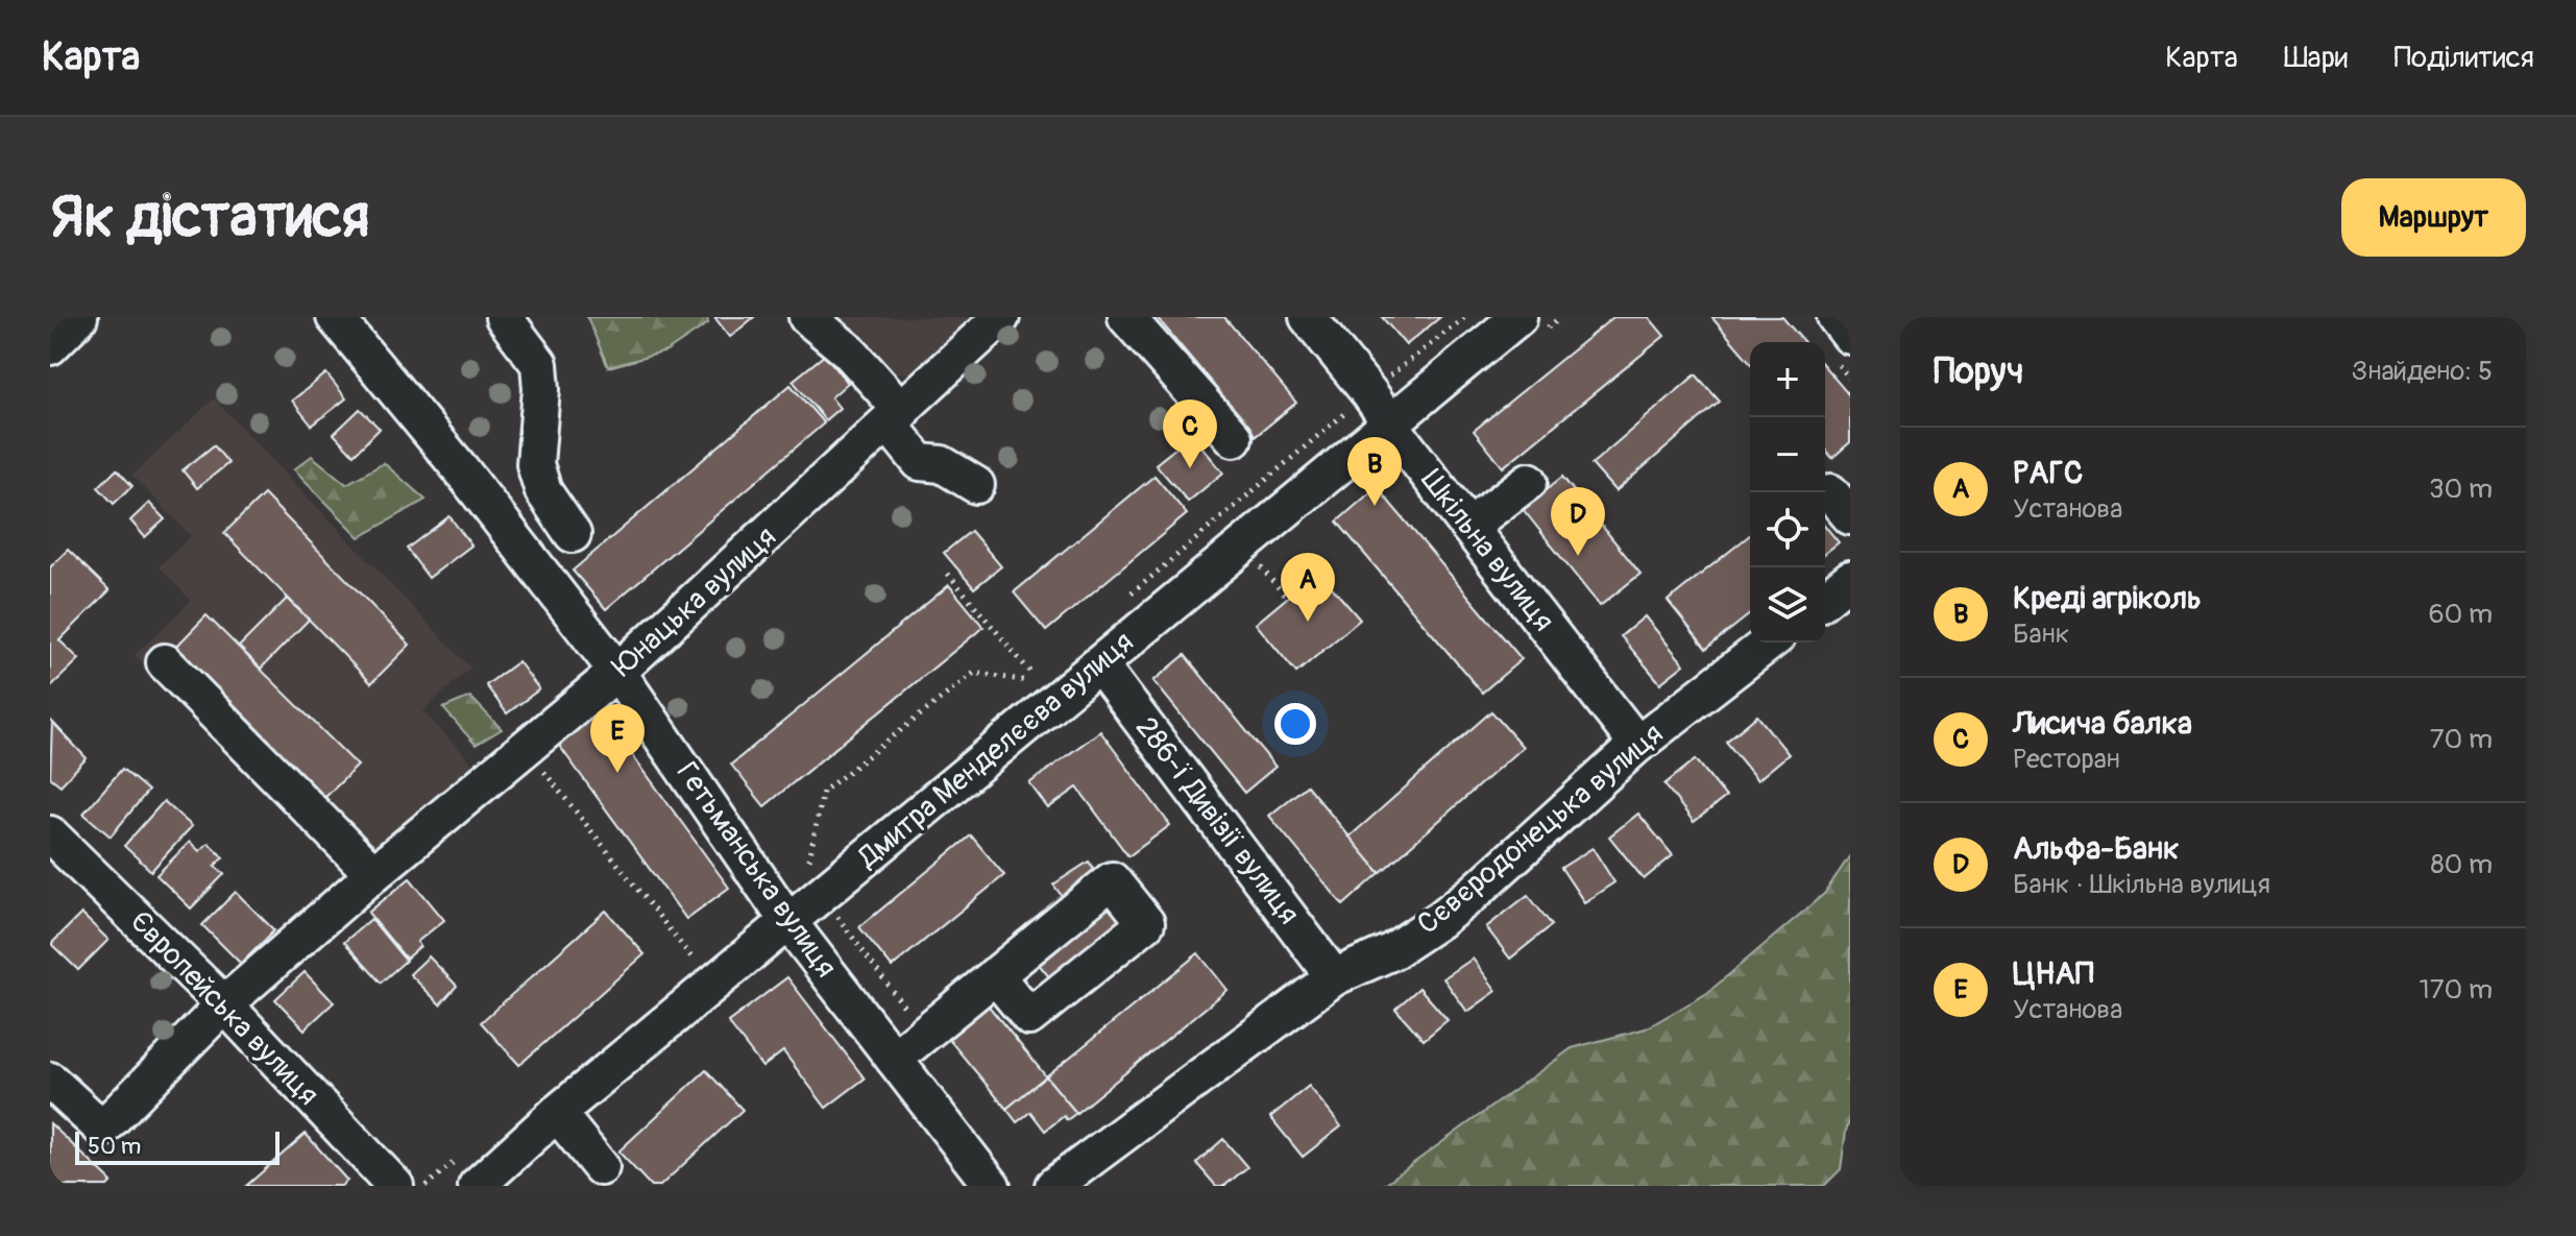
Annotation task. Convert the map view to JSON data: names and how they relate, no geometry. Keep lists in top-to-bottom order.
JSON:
{
  "streets": {
    "street": [
      "Шкільна вулиця",
      "Юнацька вулиця",
      "Дмитра Менделєєва вулиця",
      "286-ї Дивізії вулиця",
      "Сєвєродонецька вулиця",
      "Гетьманська вулиця",
      "Європейська вулиця"
    ]
  },
  "crossings": [
    ["Шкільна вулиця", "Дмитра Менделєєва вулиця"],
    ["Шкільна вулиця", "Сєвєродонецька вулиця"],
    ["Юнацька вулиця", "Гетьманська вулиця"],
    ["Юнацька вулиця", "Європейська вулиця"],
    ["Дмитра Менделєєва вулиця", "286-ї Дивізії вулиця"],
    ["Дмитра Менделєєва вулиця", "Гетьманська вулиця"],
    ["286-ї Дивізії вулиця", "Сєвєродонецька вулиця"]
  ],
  "scale_bar": "50 m",
  "page": {
    "header": "Карта",
    "nav": ["Карта", "Шари", "Поділитися"],
    "buttons": "Маршрут",
    "title": "Як дістатися",
    "heading": ["Поруч", "Знайдено: 5"],
    "map_buttons": ["+", "−"],
    "pins": [
      "C",
      "B",
      "D",
      "A",
      "E"
    ],
    "list": [
      {
        "mark": "A",
        "name": "РАГС",
        "note": "Установа",
        "value": "30 m"
      },
      {
        "mark": "B",
        "name": "Креді агріколь",
        "note": "Банк",
        "value": "60 m"
      },
      {
        "mark": "C",
        "name": "Лисича балка",
        "note": "Ресторан",
        "value": "70 m"
      },
      {
        "mark": "D",
        "name": "Альфа-Банк",
        "note": "Банк · Шкільна вулиця",
        "value": "80 m"
      },
      {
        "mark": "E",
        "name": "ЦНАП",
        "note": "Установа",
        "value": "170 m"
      }
    ],
    "scale": "50 m"
  }
}
